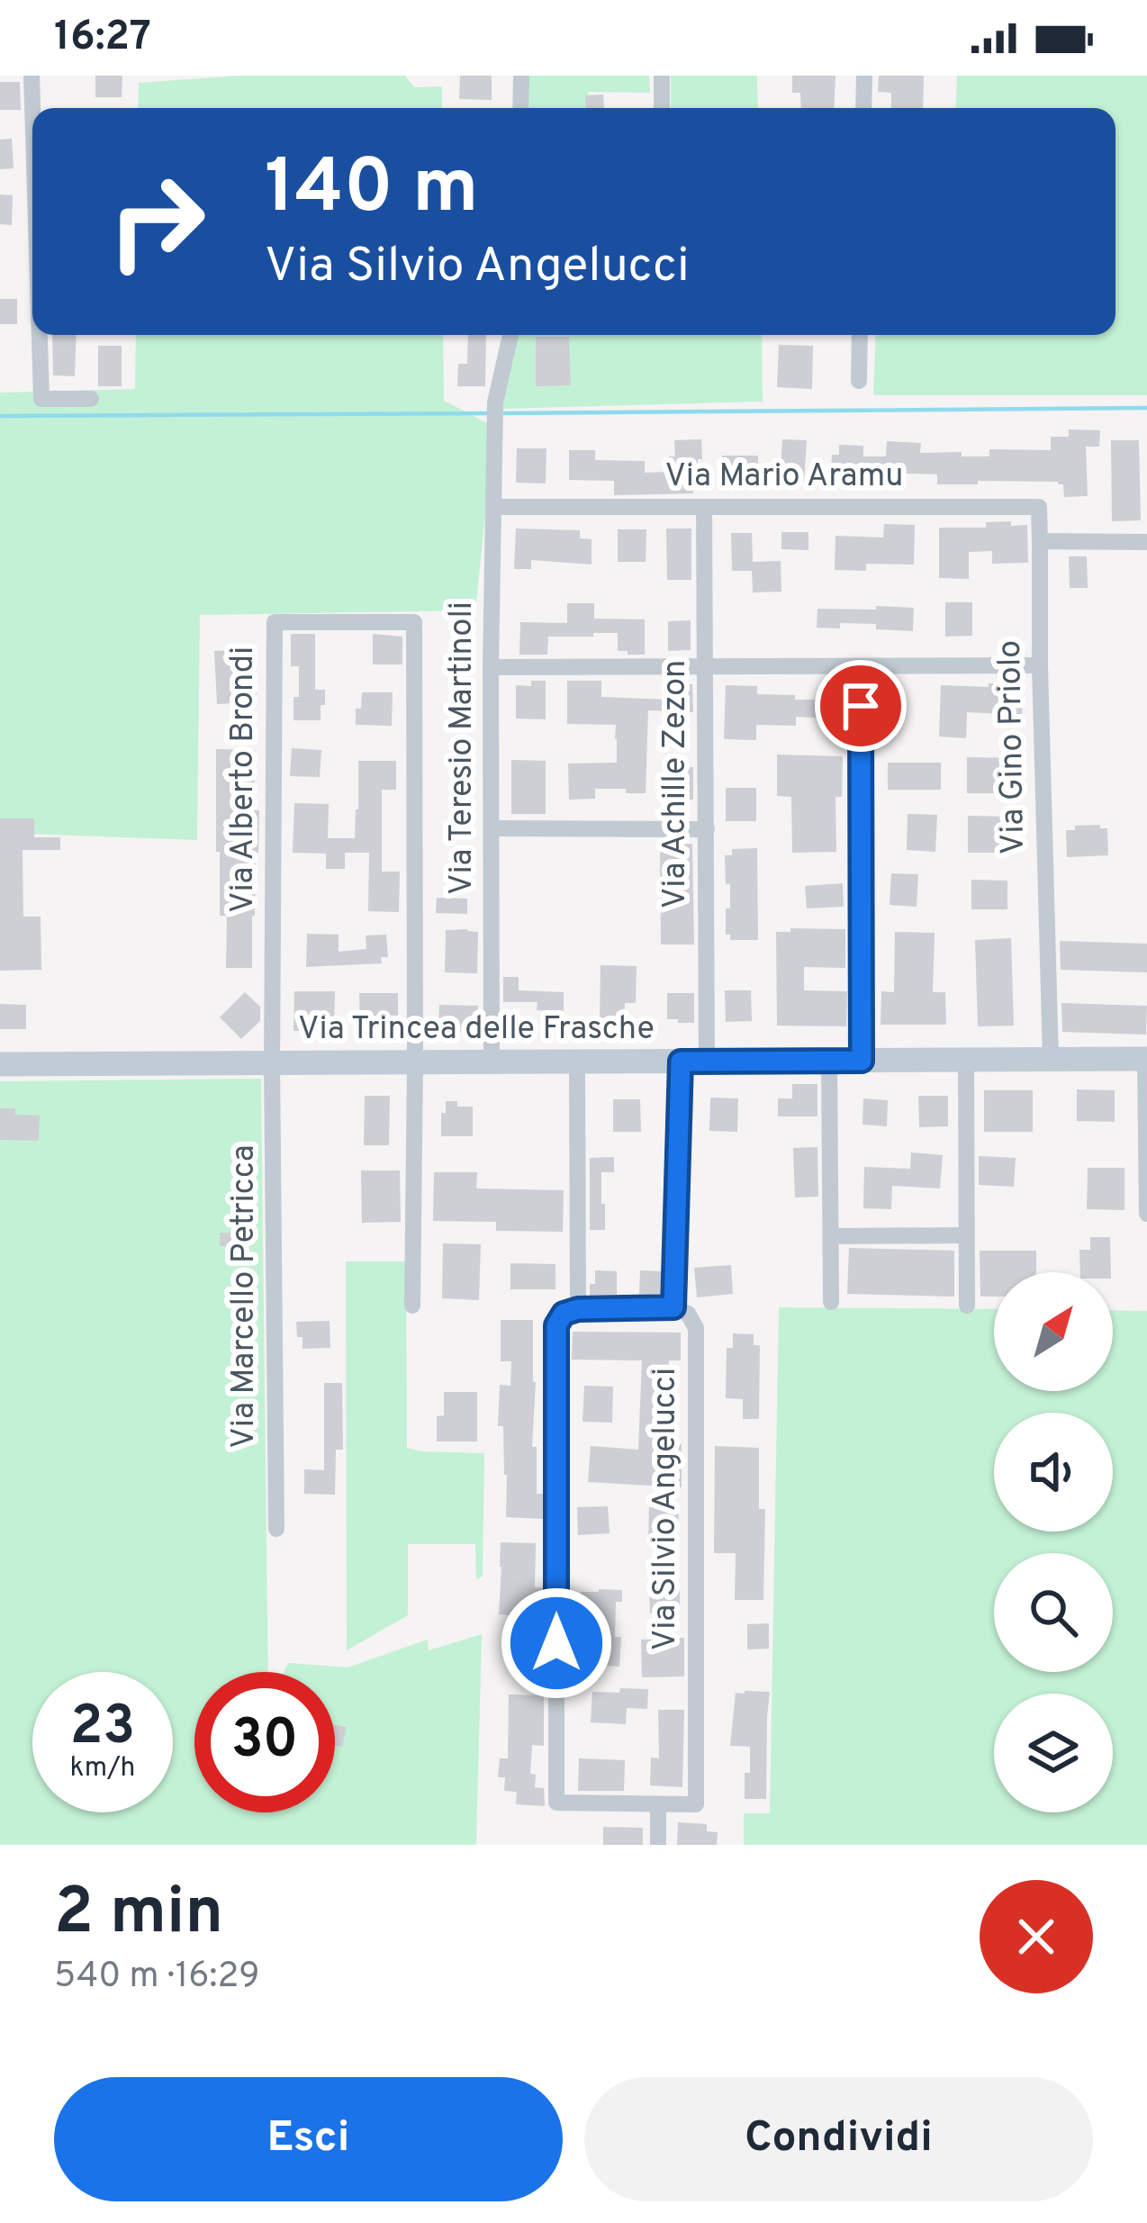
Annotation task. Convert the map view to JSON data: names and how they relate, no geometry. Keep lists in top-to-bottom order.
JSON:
{
  "streets": {
    "street": [
      "Via Mario Aramu",
      "Via Gino Priolo",
      "Via Teresio Martinoli",
      "Via Alberto Brondi",
      "Via Achille Zezon",
      "Via Trincea delle Frasche",
      "Via Marcello Petricca",
      "Via Silvio Angelucci"
    ]
  },
  "crossings": [
    ["Via Mario Aramu", "Via Gino Priolo"],
    ["Via Mario Aramu", "Via Teresio Martinoli"],
    ["Via Mario Aramu", "Via Achille Zezon"],
    ["Via Gino Priolo", "Via Trincea delle Frasche"],
    ["Via Teresio Martinoli", "Via Trincea delle Frasche"],
    ["Via Alberto Brondi", "Via Trincea delle Frasche"],
    ["Via Alberto Brondi", "Via Marcello Petricca"],
    ["Via Achille Zezon", "Via Trincea delle Frasche"],
    ["Via Trincea delle Frasche", "Via Marcello Petricca"]
  ],
  "north": "top right",
  "page": {
    "status": "16:27",
    "turn": ["140 m", "Via Silvio Angelucci"],
    "speed": "23 km/h",
    "limit": "30",
    "heading": ["2 min", "540 m · 16:29"],
    "buttons": ["Esci", "Condividi"]
  }
}
